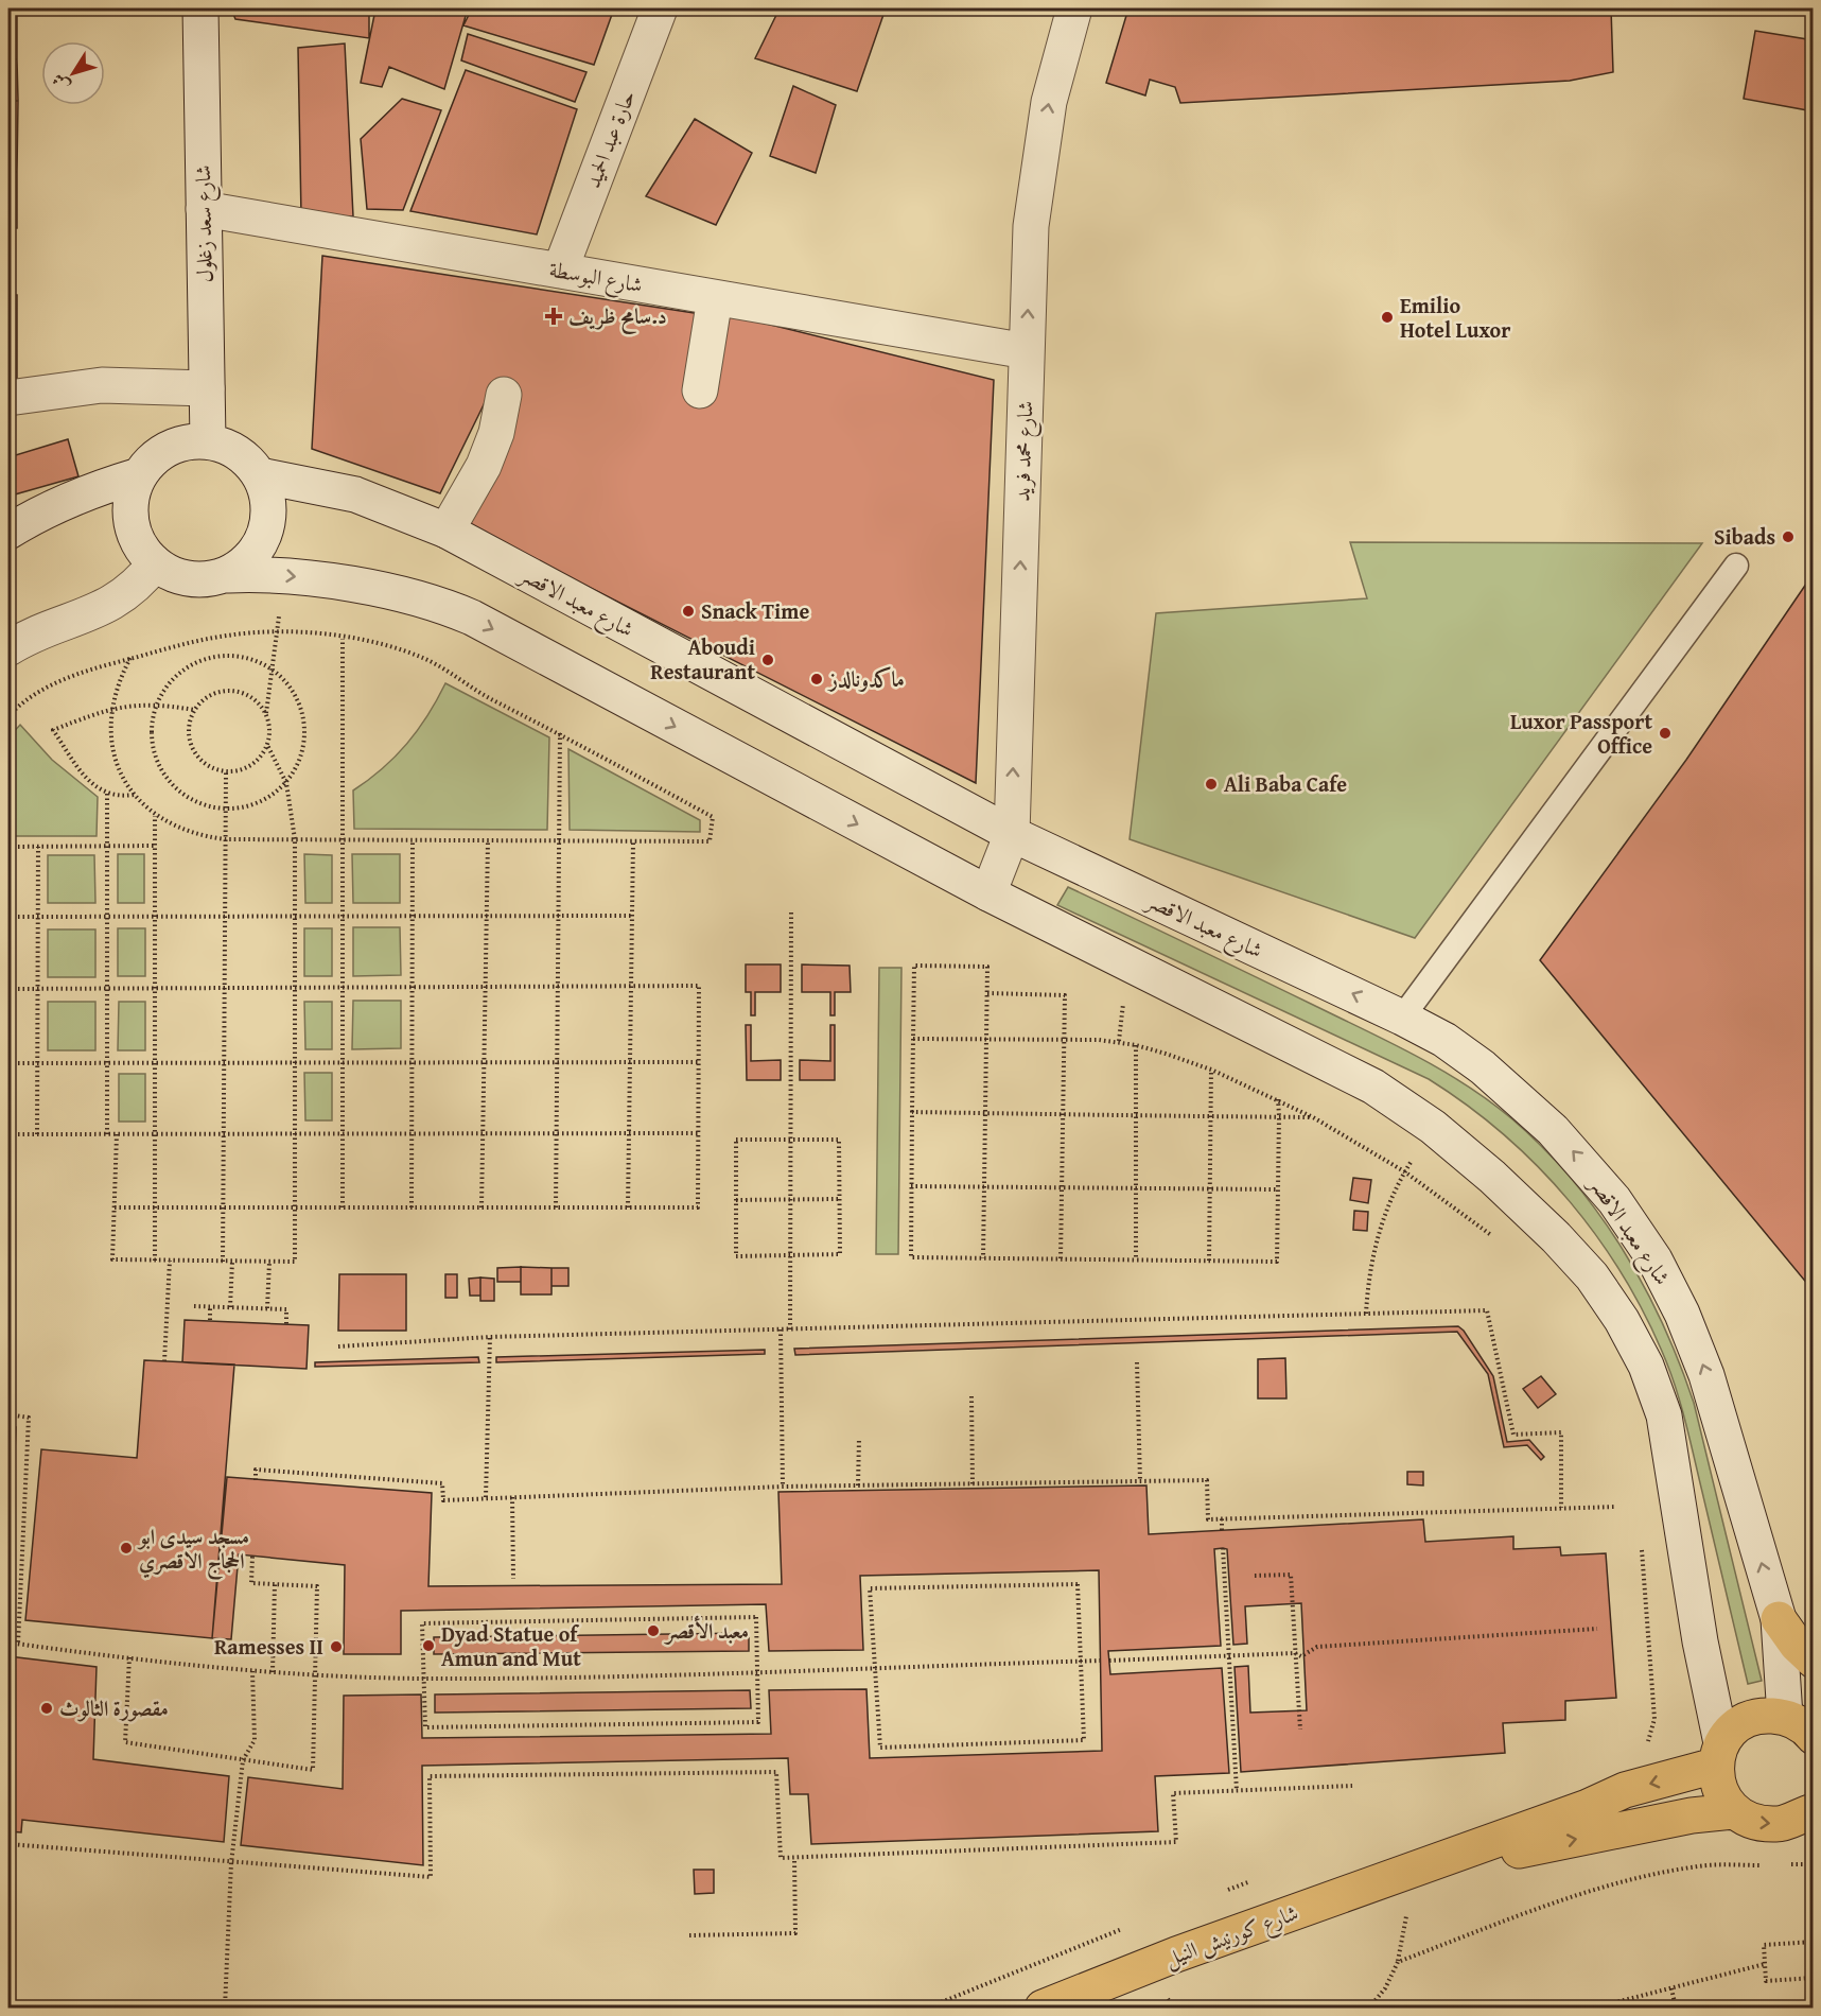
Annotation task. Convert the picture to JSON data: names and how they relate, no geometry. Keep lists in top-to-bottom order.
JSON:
{
  "streets": {
    "main road": [
      "حارة عبد الحميد",
      "شارع سعد زغلول",
      "شارع البوسطة",
      "شارع محمد فريد",
      "شارع معبد الاقصر",
      "شارع كورنيش النيل"
    ]
  },
  "crossings": [
    ["حارة عبد الحميد", "شارع البوسطة"],
    ["شارع سعد زغلول", "شارع البوسطة"],
    ["شارع سعد زغلول", "شارع معبد الاقصر"],
    ["شارع البوسطة", "شارع محمد فريد"],
    ["شارع محمد فريد", "شارع معبد الاقصر"],
    ["شارع معبد الاقصر", "شارع كورنيش النيل"]
  ],
  "one_way": ["شارع محمد فريد"],
  "places": {
    "health": ["د.سامح ظريف"],
    "other": [
      "Emilio Hotel Luxor",
      "Sibads",
      "Snack Time",
      "Aboudi Restaurant",
      "ماكدونالدز",
      "Luxor Passport Office",
      "Ali Baba Cafe",
      "مسجد سيدى ابو الحجاج الاقصري",
      "معبد الأقصر",
      "Dyad Statue of Amun and Mut",
      "Ramesses II",
      "مقصورة الثالوث"
    ]
  },
  "north": "bottom left"
}
